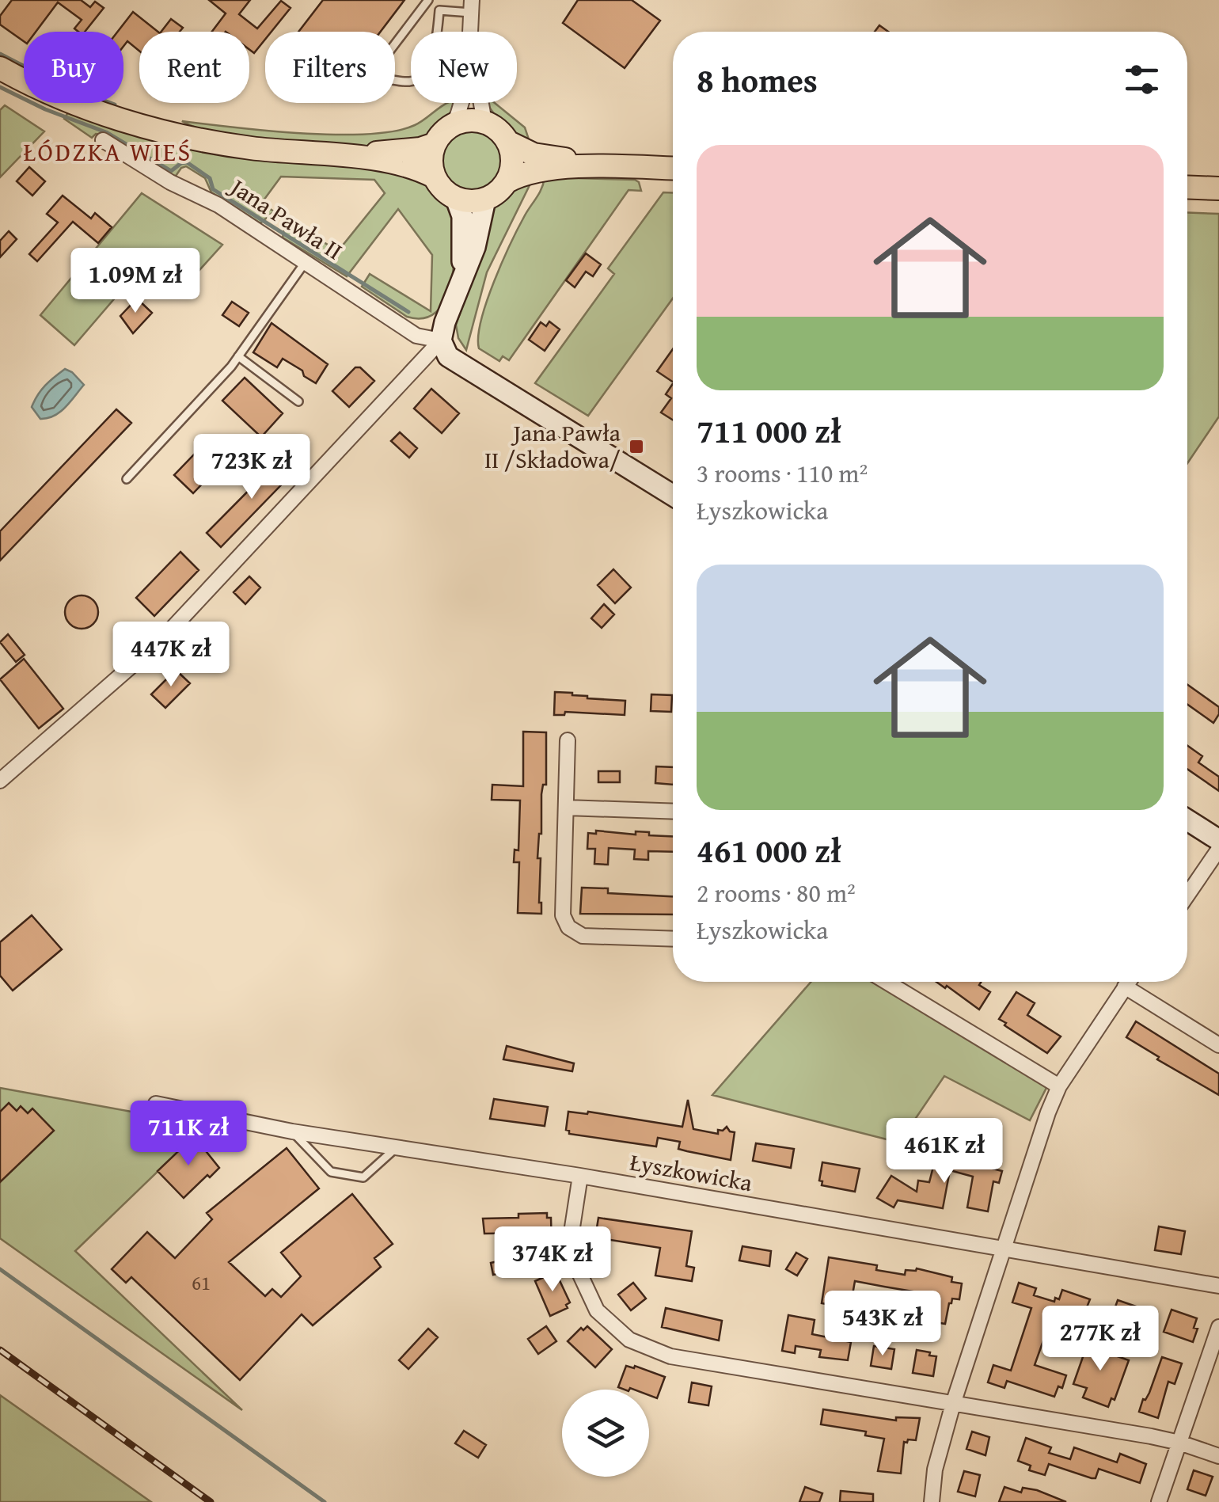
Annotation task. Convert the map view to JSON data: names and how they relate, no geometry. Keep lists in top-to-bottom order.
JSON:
{
  "streets": {
    "main road": ["Jana Pawła II"],
    "street": ["Łyszkowicka"]
  },
  "districts": ["ŁÓDZKA WIEŚ"],
  "places": {
    "transit": ["Jana Pawła II /Składowa/"]
  },
  "house_numbers": ["61"],
  "page": {
    "chip": [
      "Buy",
      "Rent",
      "Filters",
      "New"
    ],
    "heading": "8 homes",
    "list": [
      {
        "name": "711 000 zł",
        "note": "3 rooms · 110 m² · Łyszkowicka"
      },
      {
        "name": "461 000 zł",
        "note": "2 rooms · 80 m² · Łyszkowicka"
      }
    ],
    "price": [
      "1.09M zł",
      "723K zł",
      "447K zł",
      "711K zł",
      "461K zł",
      "374K zł",
      "543K zł",
      "277K zł"
    ]
  }
}
